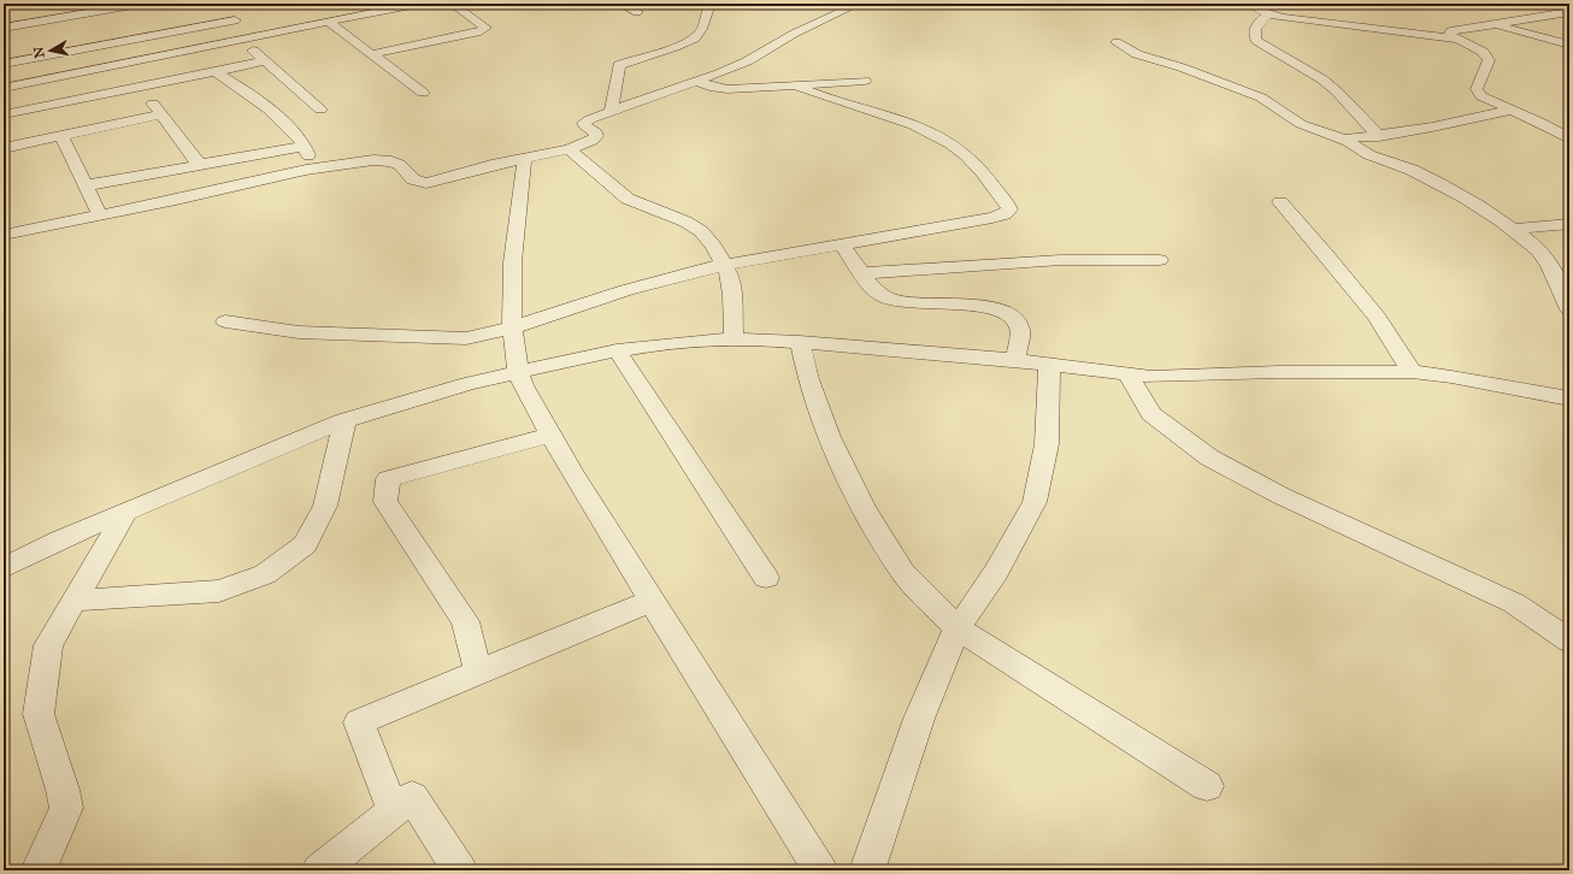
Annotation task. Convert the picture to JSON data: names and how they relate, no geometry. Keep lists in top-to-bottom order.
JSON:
{
  "north": "left"
}
